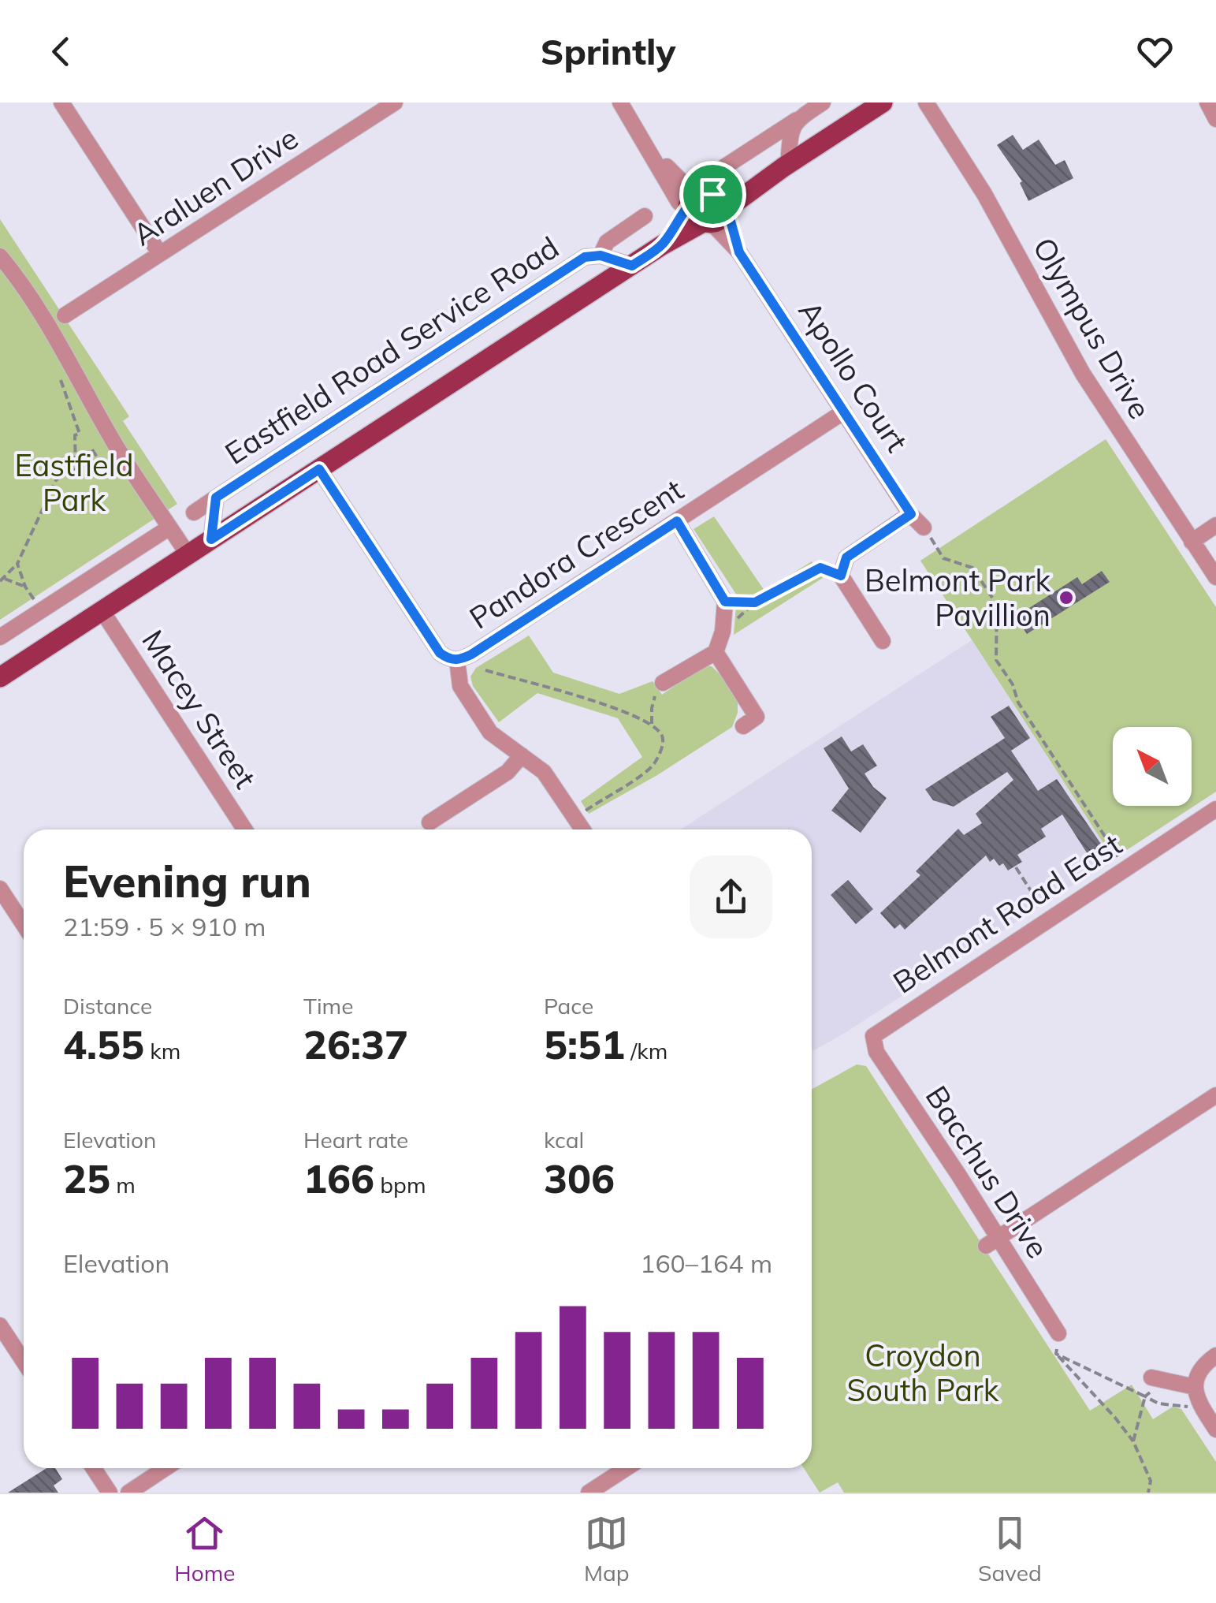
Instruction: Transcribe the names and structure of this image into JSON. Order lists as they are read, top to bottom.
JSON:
{
  "streets": {
    "street": [
      "Araluen Drive",
      "Olympus Drive",
      "Eastfield Road Service Road",
      "Apollo Court",
      "Pandora Crescent",
      "Macey Street",
      "Belmont Road East",
      "Bacchus Drive"
    ]
  },
  "crossings": [
    ["Apollo Court", "Pandora Crescent"],
    ["Belmont Road East", "Bacchus Drive"]
  ],
  "parks": ["Eastfield Park", "Croydon South Park"],
  "places": ["Belmont Park Pavillion"],
  "north": "top left",
  "page": {
    "header": "Sprintly",
    "heading": ["Evening run", "21:59 · 5 × 910 m"],
    "stats": [
      ["Distance", "4.55 km"],
      ["Time", "26:37"],
      ["Pace", "5:51 /km"],
      ["Elevation", "25 m"],
      ["Heart rate", "166 bpm"],
      ["kcal", "306"]
    ],
    "chart": ["Elevation", "160–164 m"],
    "tabs": ["Home", "Map", "Saved"]
  }
}
